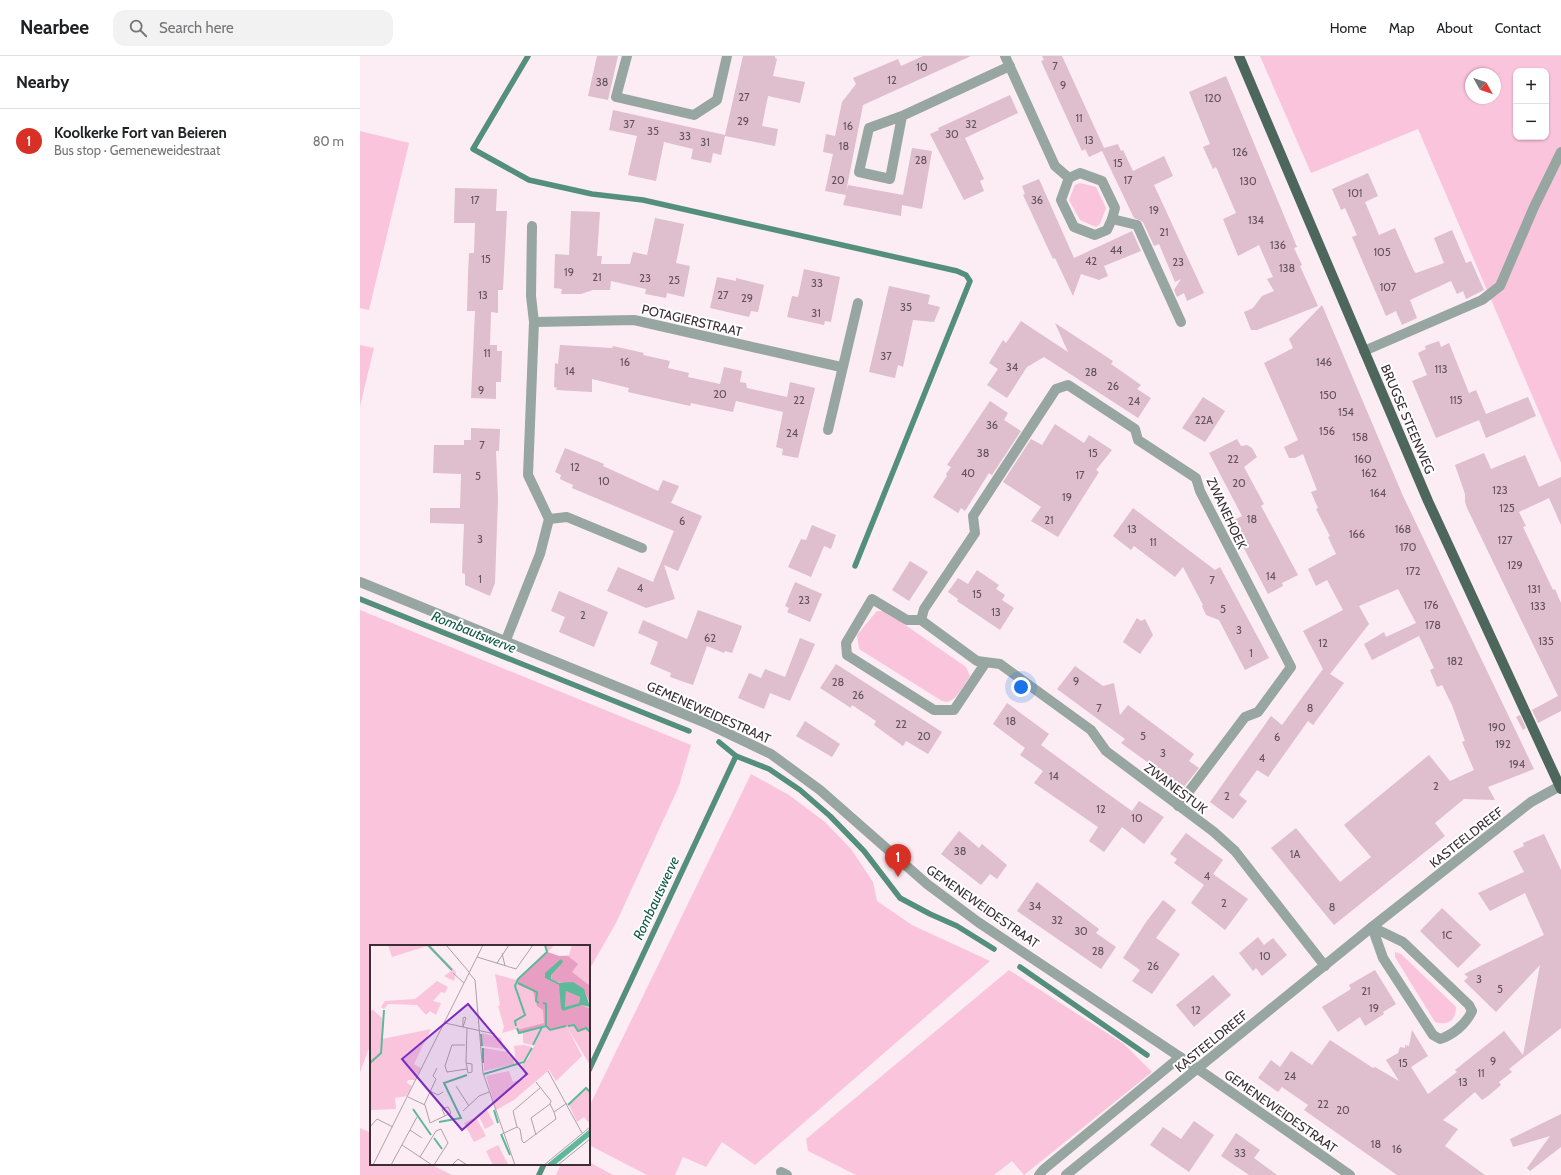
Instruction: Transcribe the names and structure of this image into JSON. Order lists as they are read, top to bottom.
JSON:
{
  "streets": {
    "main road": ["BRUGSE STEENWEG"],
    "street": [
      "POTAGIERSTRAAT",
      "ZWANEHOEK",
      "GEMENEWEIDESTRAAT",
      "ZWANESTUK",
      "KASTEELDREEF"
    ]
  },
  "crossings": [
    ["BRUGSE STEENWEG", "KASTEELDREEF"],
    ["ZWANEHOEK", "ZWANESTUK"],
    ["GEMENEWEIDESTRAAT", "KASTEELDREEF"],
    ["ZWANESTUK", "KASTEELDREEF"]
  ],
  "water": ["Rombautswerve"],
  "house_numbers": [
    "7",
    "10",
    "12",
    "38",
    "9",
    "27",
    "120",
    "11",
    "29",
    "37",
    "32",
    "16",
    "35",
    "30",
    "33",
    "13",
    "31",
    "18",
    "126",
    "28",
    "15",
    "20",
    "17",
    "130",
    "101",
    "17",
    "36",
    "19",
    "134",
    "21",
    "136",
    "44",
    "105",
    "15",
    "42",
    "23",
    "138",
    "19",
    "21",
    "23",
    "25",
    "33",
    "107",
    "13",
    "27",
    "29",
    "35",
    "31",
    "11",
    "37",
    "16",
    "146",
    "34",
    "113",
    "14",
    "28",
    "26",
    "9",
    "20",
    "150",
    "22",
    "115",
    "24",
    "154",
    "22A",
    "36",
    "156",
    "24",
    "158",
    "7",
    "38",
    "15",
    "22",
    "160",
    "12",
    "40",
    "162",
    "17",
    "5",
    "10",
    "20",
    "123",
    "164",
    "19",
    "125",
    "18",
    "21",
    "6",
    "13",
    "168",
    "166",
    "3",
    "127",
    "11",
    "170",
    "129",
    "172",
    "14",
    "1",
    "7",
    "4",
    "131",
    "15",
    "23",
    "176",
    "133",
    "5",
    "13",
    "2",
    "178",
    "3",
    "62",
    "135",
    "12",
    "1",
    "182",
    "9",
    "28",
    "26",
    "7",
    "8",
    "18",
    "22",
    "190",
    "20",
    "5",
    "6",
    "192",
    "3",
    "4",
    "194",
    "14",
    "2",
    "2",
    "12",
    "10",
    "38",
    "1A",
    "4",
    "2",
    "34",
    "8",
    "32",
    "30",
    "1C",
    "28",
    "10",
    "26",
    "3",
    "5",
    "21",
    "19",
    "12",
    "9",
    "15",
    "11",
    "24",
    "13",
    "22",
    "20",
    "18",
    "16",
    "33"
  ],
  "north": "bottom right",
  "page": {
    "header": "Nearbee",
    "search": "Search here",
    "nav": [
      "Home",
      "Map",
      "About",
      "Contact"
    ],
    "heading": "Nearby",
    "map_buttons": ["+", "−"],
    "list": [
      {
        "mark": "1",
        "name": "Koolkerke Fort van Beieren",
        "note": "Bus stop · Gemeneweidestraat",
        "value": "80 m"
      }
    ],
    "pins": "1"
  }
}
